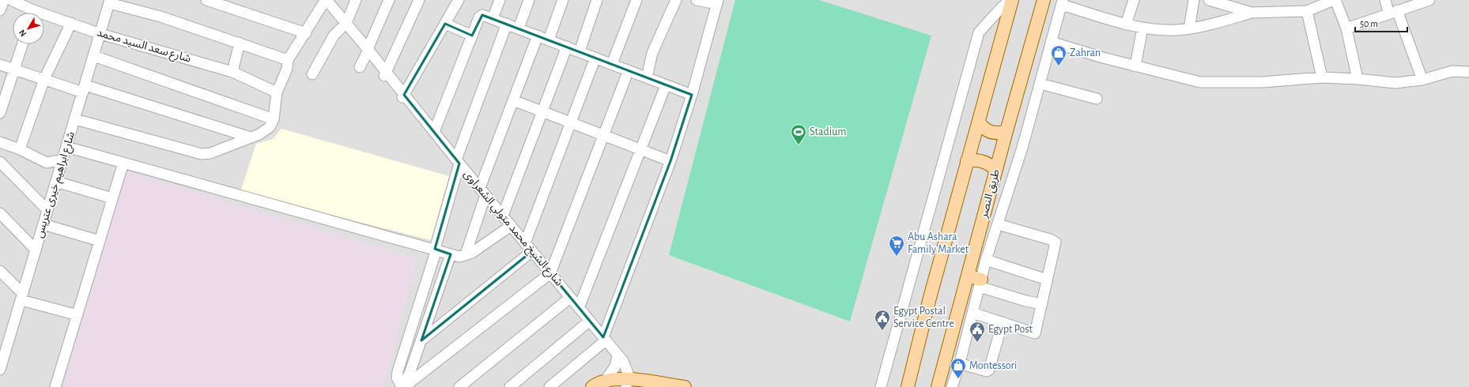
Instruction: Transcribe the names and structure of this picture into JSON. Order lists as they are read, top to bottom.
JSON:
{
  "streets": {
    "main road": ["طريق النصر"],
    "street": ["شارع سعد السيد محمد", "شارع ابراهيم خيرى عتريس", "شارع الشيخ محمد متولي الشعراوى"]
  },
  "crossings": [
    ["شارع سعد السيد محمد", "شارع ابراهيم خيرى عتريس"]
  ],
  "places": {
    "shop": ["Zahran", "Montessori"],
    "sports": ["Stadium"],
    "supermarket": ["Abu Ashara Family Market"],
    "public building": ["Egypt Postal Service Centre", "Egypt Post"]
  },
  "scale_bar": "50 m",
  "north": "bottom left"
}
